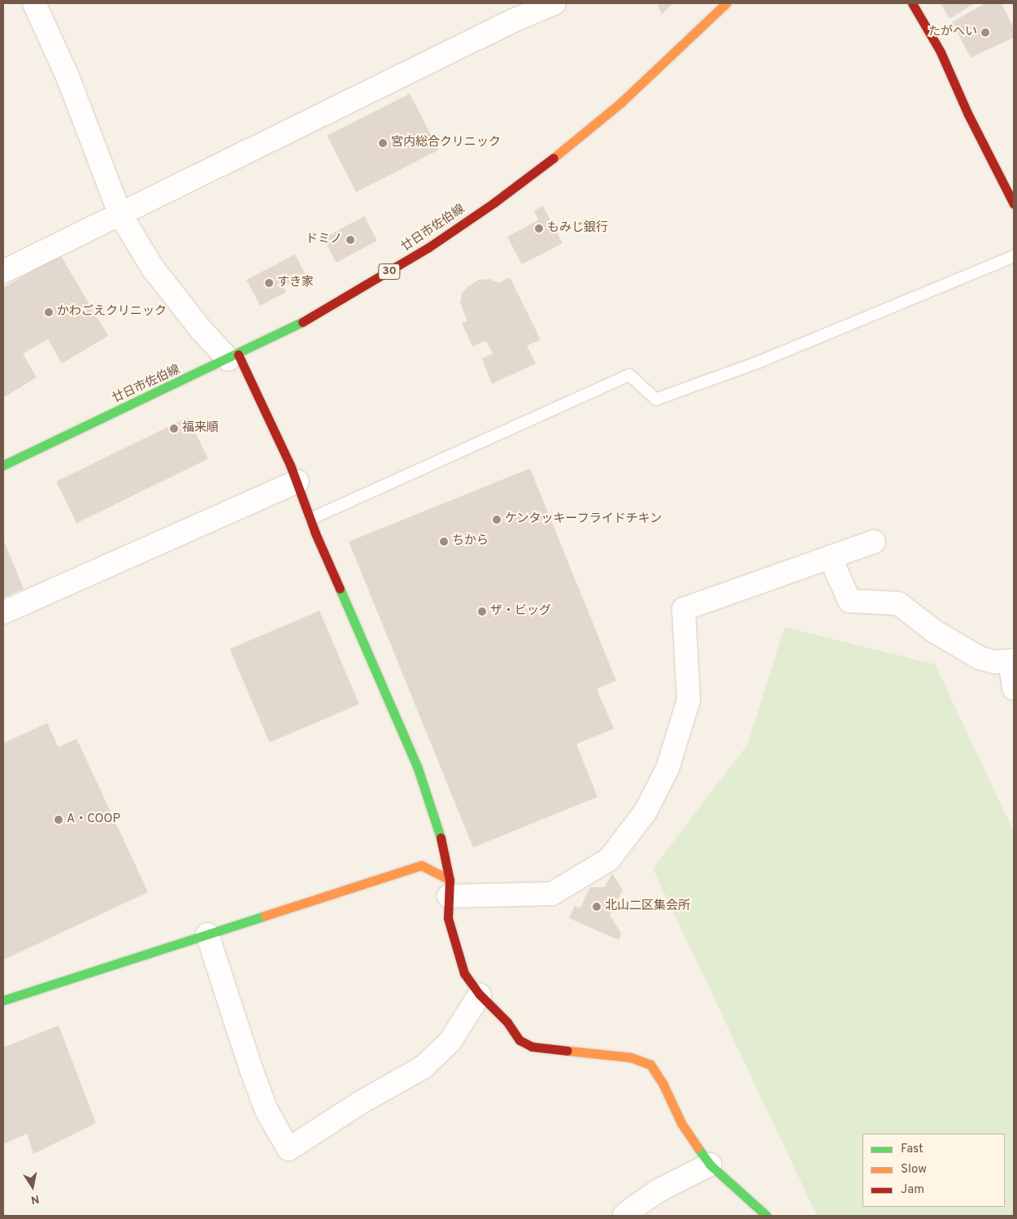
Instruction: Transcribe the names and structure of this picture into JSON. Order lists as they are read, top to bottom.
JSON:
{
  "streets": {
    "street": ["廿日市佐伯線", "30"]
  },
  "places": [
    "たがへい",
    "宮内総合クリニック",
    "もみじ銀行",
    "ドミノ",
    "すき家",
    "かわごえクリニック",
    "福来順",
    "ケンタッキーフライドチキン",
    "ちから",
    "ザ・ビッグ",
    "A・COOP",
    "北山二区集会所"
  ],
  "legend": ["Fast", "Slow", "Jam"],
  "north": "bottom"
}
